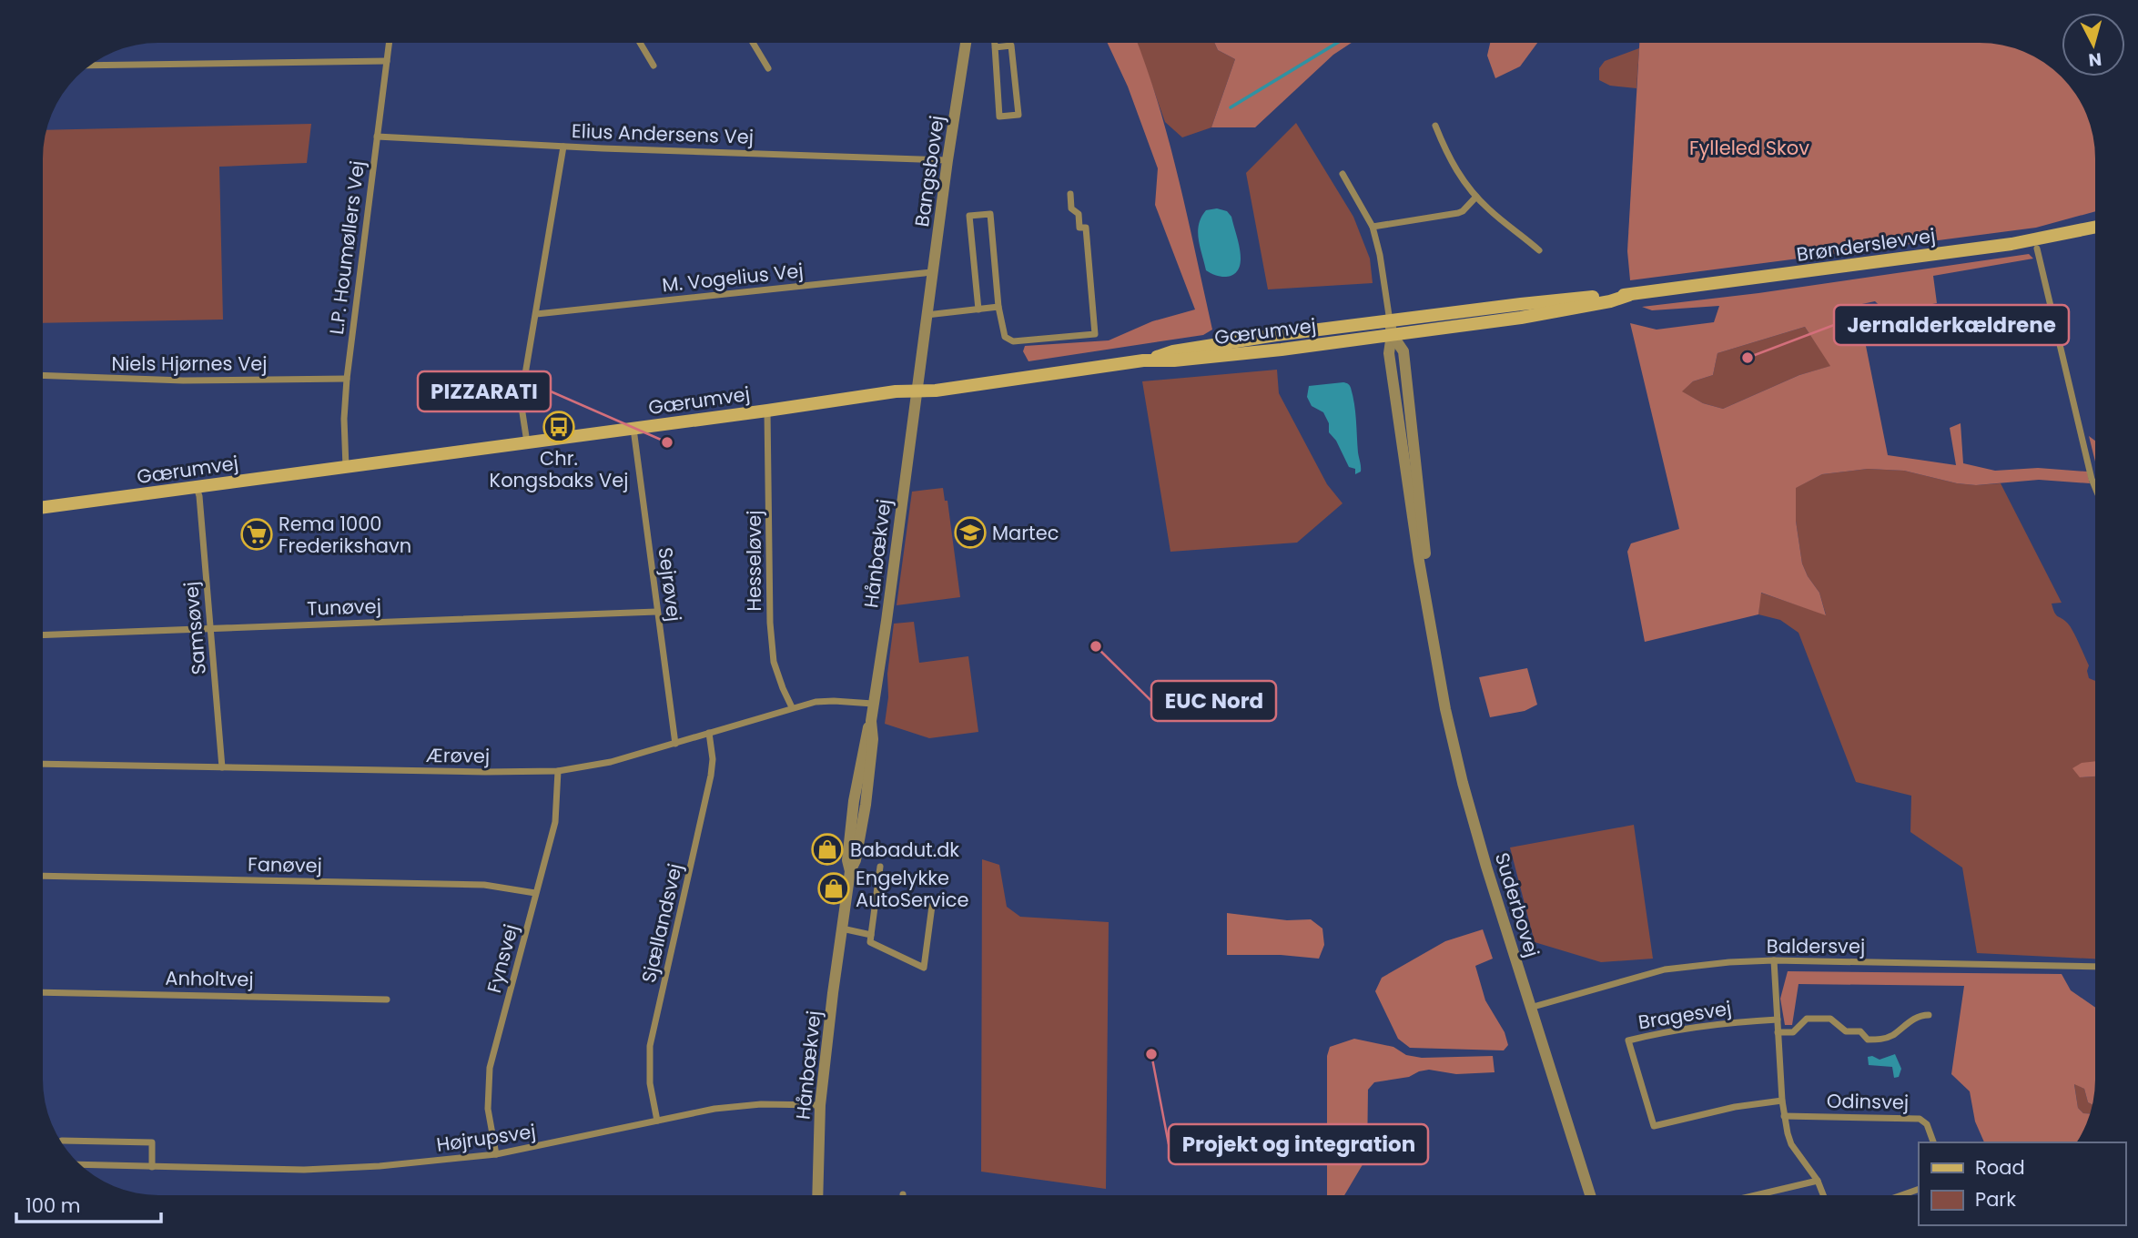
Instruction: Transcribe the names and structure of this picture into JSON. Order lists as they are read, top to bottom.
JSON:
{
  "streets": {
    "main road": ["Brønderslevvej", "Gærumvej"],
    "street": [
      "Elius Andersens Vej",
      "Bangsbovej",
      "L.P. Houmøllers Vej",
      "M. Vogelius Vej",
      "Niels Hjørnes Vej",
      "Hånbækvej",
      "Hesseløvej",
      "Sejrøvej",
      "Tunøvej",
      "Samsøvej",
      "Ærøvej",
      "Fanøvej",
      "Suderbovej",
      "Sjællandsvej",
      "Baldersvej",
      "Fynsvej",
      "Anholtvej",
      "Bragesvej",
      "Odinsvej",
      "Højrupsvej"
    ]
  },
  "crossings": [
    ["Elius Andersens Vej", "Bangsbovej"],
    ["Elius Andersens Vej", "L.P. Houmøllers Vej"],
    ["Bangsbovej", "M. Vogelius Vej"],
    ["Bangsbovej", "Gærumvej"],
    ["Bangsbovej", "Hånbækvej"],
    ["Brønderslevvej", "Gærumvej"],
    ["Brønderslevvej", "Suderbovej"],
    ["L.P. Houmøllers Vej", "Gærumvej"],
    ["L.P. Houmøllers Vej", "Niels Hjørnes Vej"],
    ["Gærumvej", "Hånbækvej"],
    ["Gærumvej", "Hesseløvej"],
    ["Gærumvej", "Sejrøvej"],
    ["Gærumvej", "Samsøvej"],
    ["Gærumvej", "Suderbovej"],
    ["Hånbækvej", "Ærøvej"],
    ["Hånbækvej", "Højrupsvej"],
    ["Hesseløvej", "Ærøvej"],
    ["Sejrøvej", "Tunøvej"],
    ["Sejrøvej", "Ærøvej"],
    ["Tunøvej", "Samsøvej"],
    ["Samsøvej", "Ærøvej"],
    ["Ærøvej", "Sjællandsvej"],
    ["Ærøvej", "Fynsvej"],
    ["Fanøvej", "Fynsvej"],
    ["Suderbovej", "Baldersvej"],
    ["Sjællandsvej", "Højrupsvej"],
    ["Fynsvej", "Højrupsvej"]
  ],
  "parks": ["Fylleled Skov"],
  "places": {
    "other": [
      "Jernalderkældrene",
      "PIZZARATI",
      "EUC Nord",
      "Projekt og integration"
    ],
    "bus stop": ["Chr. Kongsbaks Vej"],
    "school or university": ["Martec"],
    "supermarket": ["Rema 1000 Frederikshavn"],
    "shop": ["Babadut.dk", "Engelykke AutoService"]
  },
  "legend": ["Road", "Park"],
  "scale_bar": "100 m",
  "north": "bottom"
}
